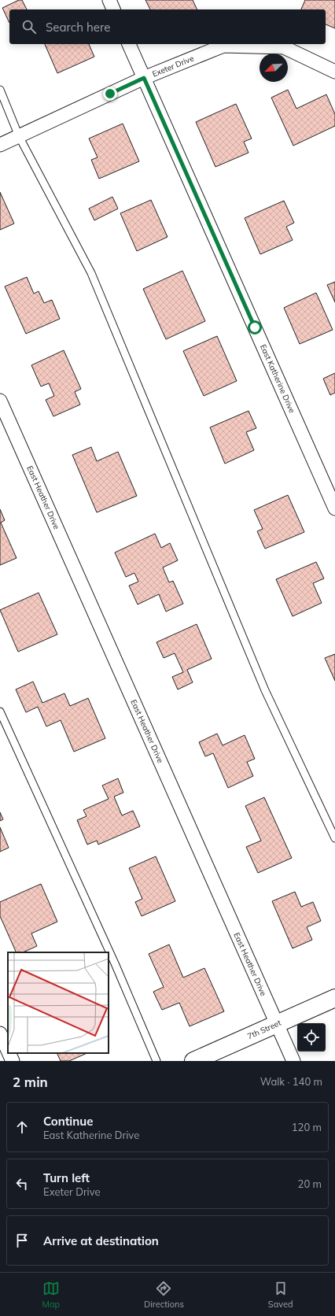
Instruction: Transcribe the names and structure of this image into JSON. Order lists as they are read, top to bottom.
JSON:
{
  "streets": {
    "main road": ["7th Street"],
    "street": ["Exeter Drive", "East Katherine Drive", "East Heather Drive"]
  },
  "crossings": [
    ["Exeter Drive", "East Katherine Drive"],
    ["East Heather Drive", "7th Street"]
  ],
  "north": "bottom left",
  "page": {
    "search": "Search here",
    "heading": ["2 min", "Walk · 140 m"],
    "list": [
      ["Continue", "East Katherine Drive", "120 m"],
      ["Turn left", "Exeter Drive", "20 m"],
      "Arrive at destination"
    ],
    "nav": ["Map", "Directions", "Saved"]
  }
}
